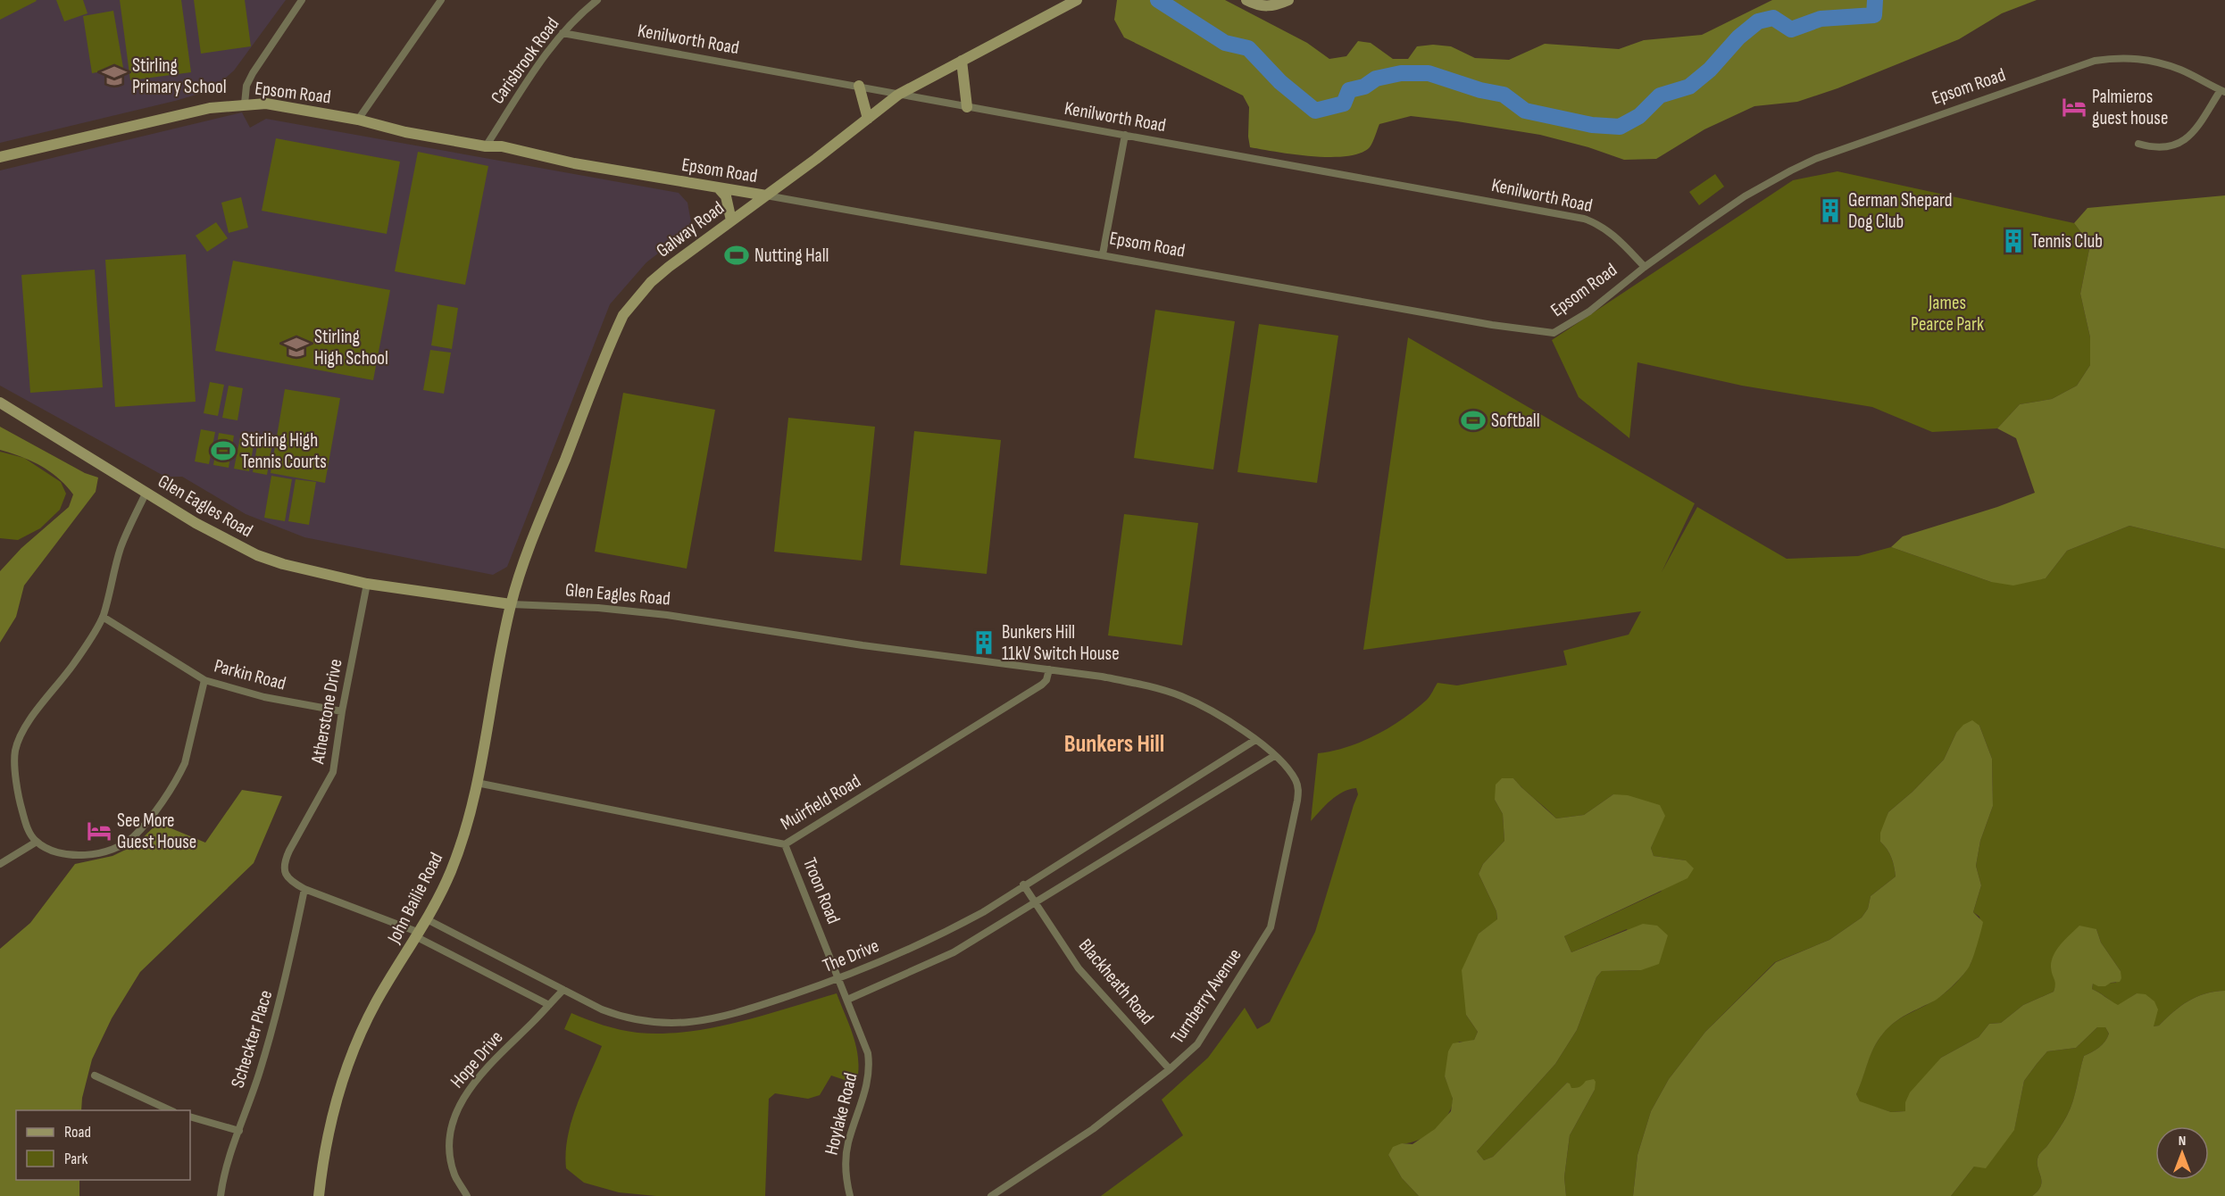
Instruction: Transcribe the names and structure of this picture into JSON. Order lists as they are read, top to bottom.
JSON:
{
  "streets": {
    "street": [
      "Kenilworth Road",
      "Carisbrook Road",
      "Epsom Road",
      "Galway Road",
      "Glen Eagles Road",
      "Parkin Road",
      "Atherstone Drive",
      "Muirfield Road",
      "Troon Road",
      "John Bailie Road",
      "The Drive",
      "Blackheath Road",
      "Turnberry Avenue",
      "Scheckter Place",
      "Hope Drive",
      "Hoylake Road"
    ]
  },
  "crossings": [
    ["Kenilworth Road", "Carisbrook Road"],
    ["Kenilworth Road", "Epsom Road"],
    ["Kenilworth Road", "Galway Road"],
    ["Carisbrook Road", "Epsom Road"],
    ["Epsom Road", "Galway Road"],
    ["Galway Road", "Glen Eagles Road"],
    ["Galway Road", "John Bailie Road"],
    ["Glen Eagles Road", "Atherstone Drive"],
    ["Glen Eagles Road", "Muirfield Road"],
    ["Glen Eagles Road", "John Bailie Road"],
    ["Glen Eagles Road", "The Drive"],
    ["Glen Eagles Road", "Turnberry Avenue"],
    ["Parkin Road", "Atherstone Drive"],
    ["Atherstone Drive", "Scheckter Place"],
    ["Muirfield Road", "Troon Road"],
    ["Muirfield Road", "John Bailie Road"],
    ["Troon Road", "The Drive"],
    ["Troon Road", "Hoylake Road"],
    ["John Bailie Road", "The Drive"],
    ["The Drive", "Blackheath Road"],
    ["The Drive", "Turnberry Avenue"],
    ["The Drive", "Hope Drive"],
    ["The Drive", "Hoylake Road"],
    ["Blackheath Road", "Turnberry Avenue"]
  ],
  "districts": ["Bunkers Hill"],
  "parks": ["James Pearce Park"],
  "places": {
    "school or university": ["Stirling Primary School", "Stirling High School"],
    "hotel": ["Palmieros guest house", "See More Guest House"],
    "building": ["German Shepard Dog Club", "Tennis Club", "Bunkers Hill 11kV Switch House"],
    "sports": ["Nutting Hall", "Softball", "Stirling High Tennis Courts"]
  },
  "legend": ["Road", "Park"],
  "north": "top"
}
